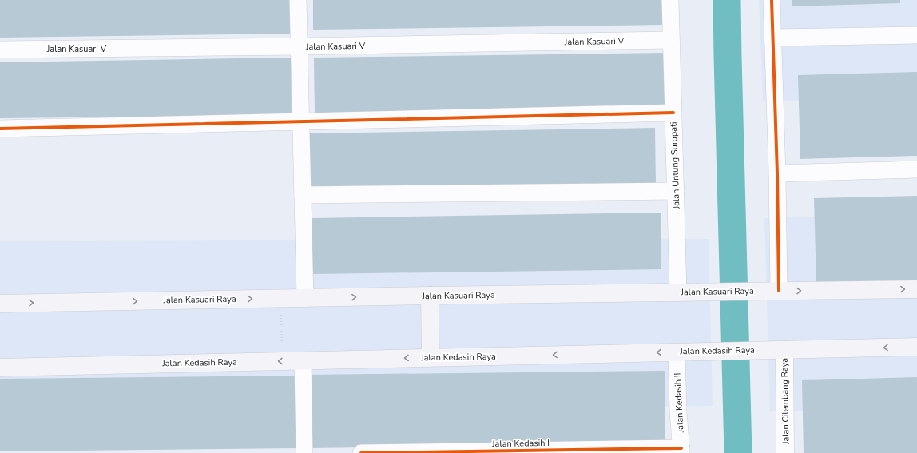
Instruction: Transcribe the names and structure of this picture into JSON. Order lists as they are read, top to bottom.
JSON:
{
  "streets": {
    "main road": ["Jalan Kasuari Raya", "Jalan Kedasih Raya"],
    "street": [
      "Jalan Kasuari V",
      "Jalan Untung Suropati",
      "Jalan Cilembang Raya",
      "Jalan Kedasih II",
      "Jalan Kedasih I"
    ]
  },
  "crossings": [
    ["Jalan Kasuari V", "Jalan Untung Suropati"],
    ["Jalan Untung Suropati", "Jalan Kasuari Raya"],
    ["Jalan Kedasih Raya", "Jalan Cilembang Raya"],
    ["Jalan Kedasih Raya", "Jalan Kedasih II"],
    ["Jalan Kedasih II", "Jalan Kedasih I"]
  ],
  "one_way": ["Jalan Kasuari Raya", "Jalan Kedasih Raya"]
}
